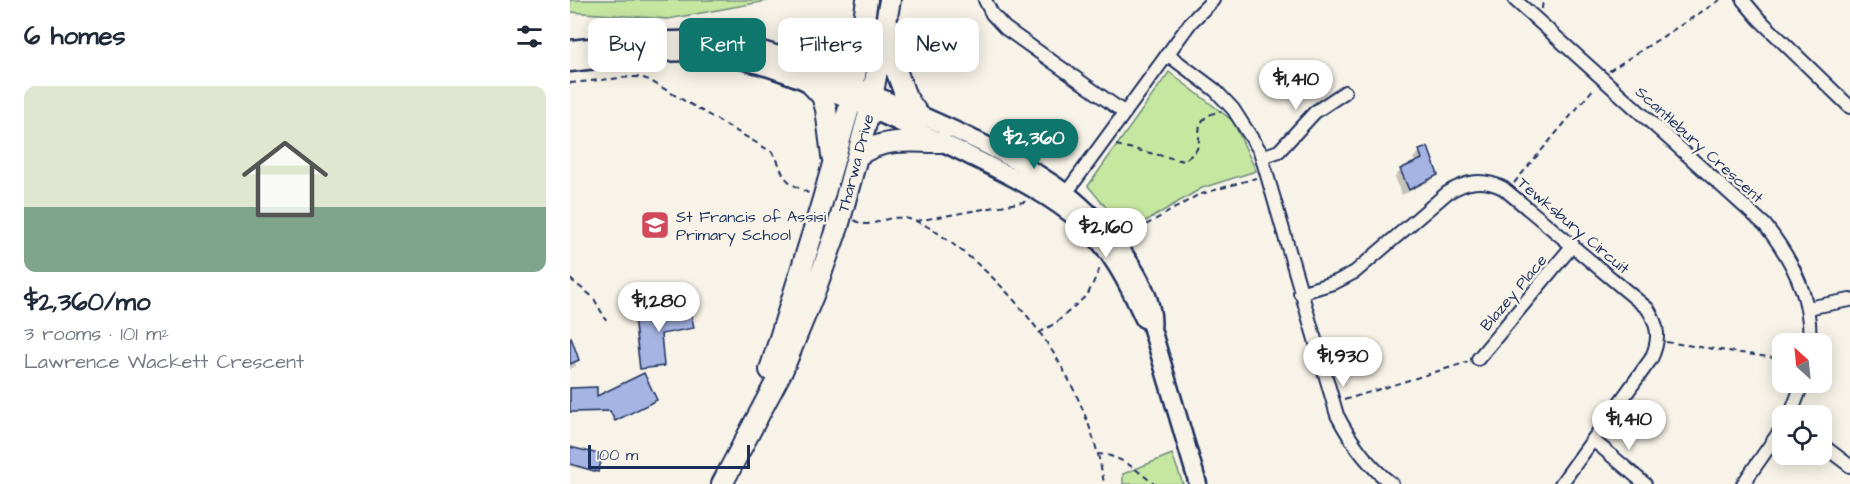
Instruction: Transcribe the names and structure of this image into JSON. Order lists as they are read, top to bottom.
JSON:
{
  "streets": {
    "main road": ["Tharwa Drive"],
    "street": ["Scantlebury Crescent", "Tewksbury Circuit", "Blazey Place"]
  },
  "crossings": [
    ["Tewksbury Circuit", "Blazey Place"]
  ],
  "places": {
    "school or university": ["St Francis of Assisi Primary School"]
  },
  "scale_bar": "100 m",
  "north": "top left",
  "page": {
    "heading": "6 homes",
    "chip": [
      "Buy",
      "Rent",
      "Filters",
      "New"
    ],
    "price": [
      "$1,410",
      "$2,360",
      "$2,160",
      "$1,280",
      "$1,930",
      "$1,410"
    ],
    "list": [
      {
        "name": "$2,360/mo",
        "note": "3 rooms · 101 m² · Lawrence Wackett Crescent"
      }
    ],
    "scale": "100 m"
  }
}
